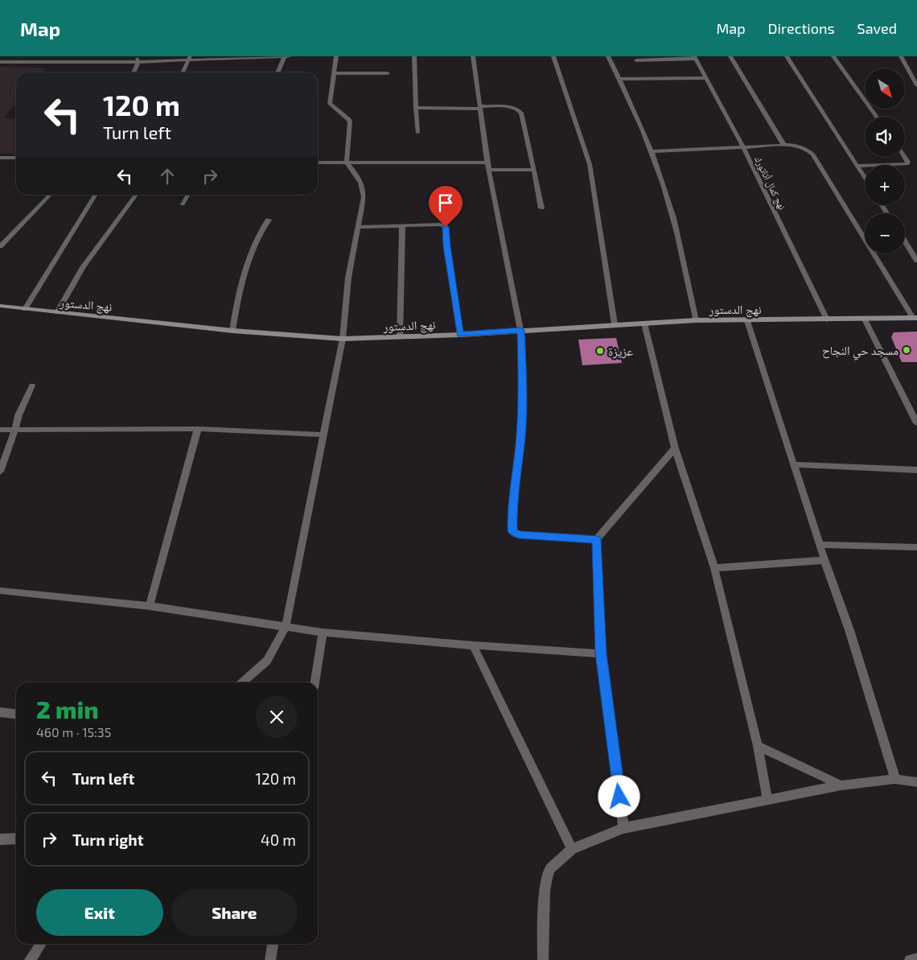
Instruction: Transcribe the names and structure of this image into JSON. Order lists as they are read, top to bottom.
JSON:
{
  "streets": {
    "street": ["نهج كمال أتاتورك", "نهج الدستور"]
  },
  "crossings": [
    ["نهج كمال أتاتورك", "نهج الدستور"]
  ],
  "places": ["مسجد حي النجاح", "عزيزة"],
  "north": "bottom right",
  "page": {
    "header": "Map",
    "nav": ["Map", "Directions", "Saved"],
    "map_buttons": ["+", "−"],
    "turn": ["120 m", "Turn left"],
    "heading": ["2 min", "460 m · 15:35"],
    "list": [
      {
        "name": "Turn left",
        "value": "120 m"
      },
      {
        "name": "Turn right",
        "value": "40 m"
      }
    ],
    "buttons": ["Exit", "Share"]
  }
}
